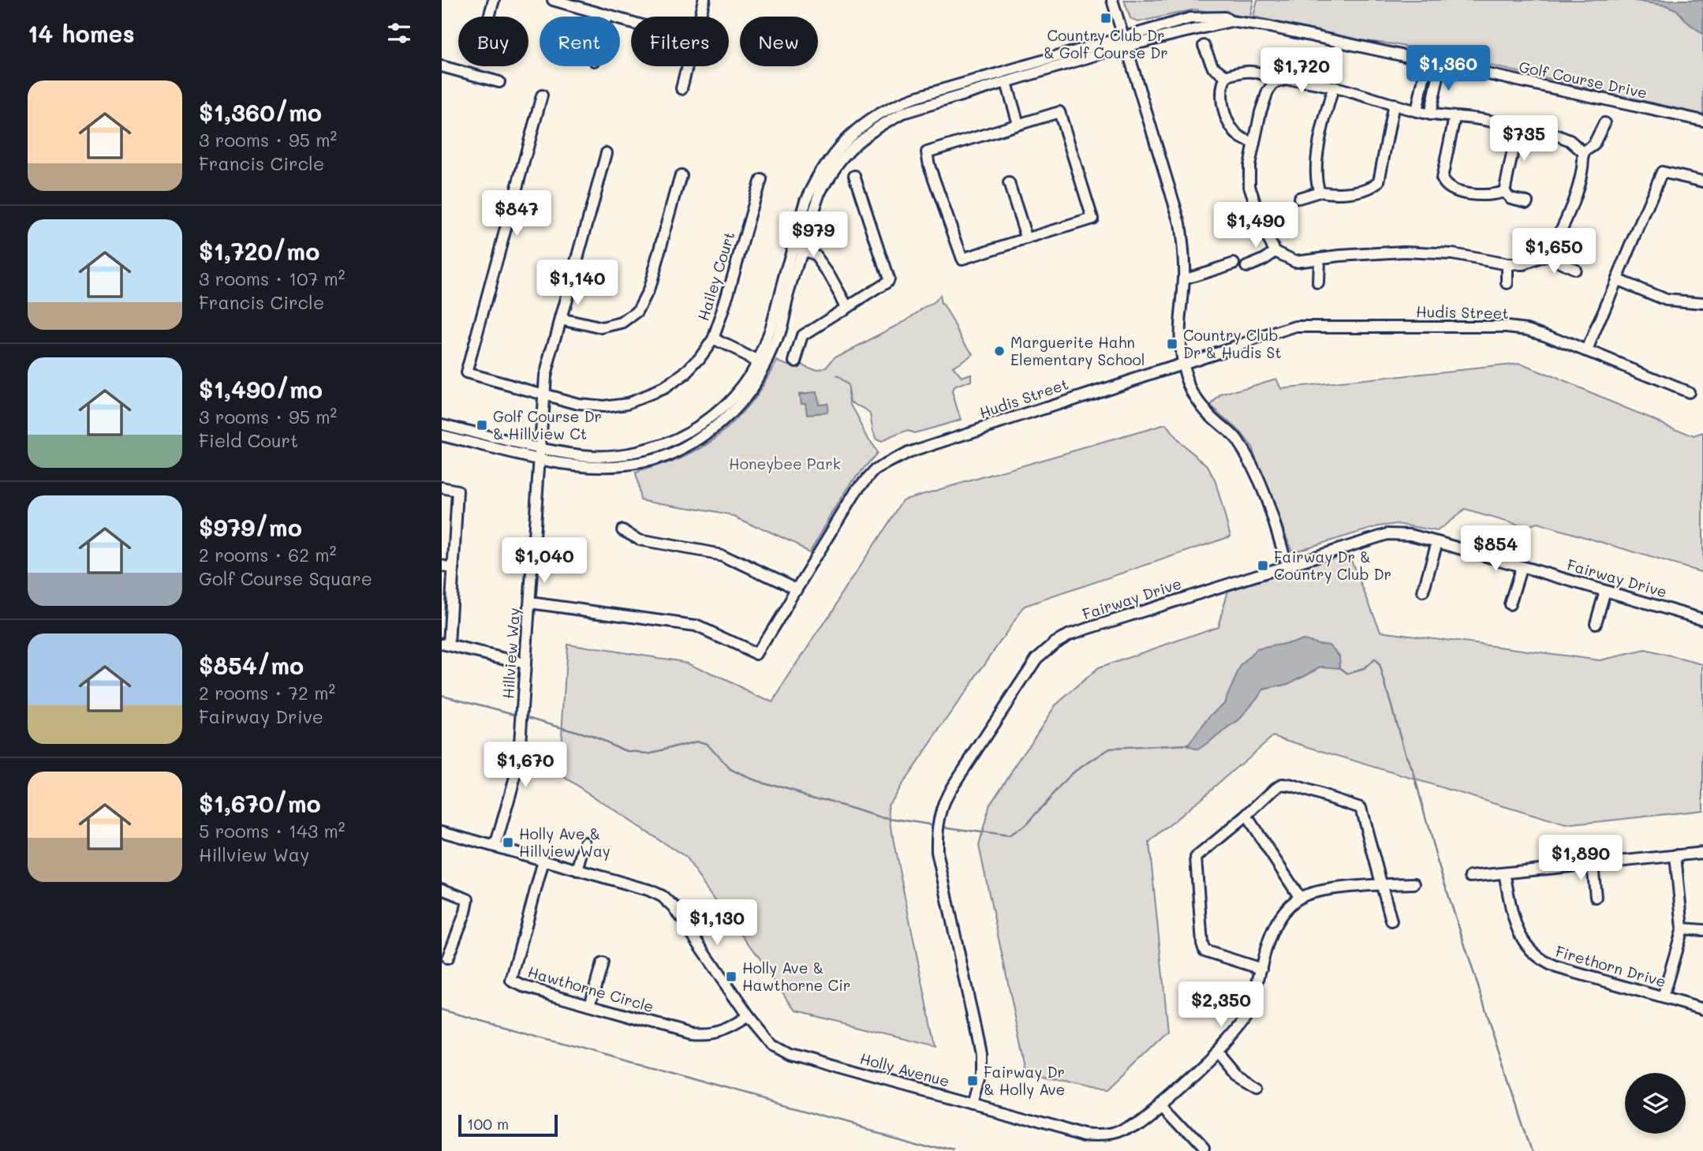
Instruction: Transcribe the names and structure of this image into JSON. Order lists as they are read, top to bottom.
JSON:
{
  "streets": {
    "street": [
      "Golf Course Drive",
      "Hailey Court",
      "Hudis Street",
      "Fairway Drive",
      "Hillview Way",
      "Firethorn Drive",
      "Hawthorne Circle",
      "Holly Avenue"
    ]
  },
  "crossings": [
    ["Golf Course Drive", "Hillview Way"],
    ["Hailey Court", "Hillview Way"],
    ["Hudis Street", "Hillview Way"],
    ["Fairway Drive", "Holly Avenue"],
    ["Hillview Way", "Holly Avenue"],
    ["Hawthorne Circle", "Holly Avenue"]
  ],
  "parks": ["Honeybee Park"],
  "places": {
    "transit": [
      "Country Club Dr & Golf Course Dr",
      "Country Club Dr & Hudis St",
      "Golf Course Dr & Hillview Ct",
      "Fairway Dr & Country Club Dr",
      "Holly Ave & Hillview Way",
      "Holly Ave & Hawthorne Cir",
      "Fairway Dr & Holly Ave"
    ],
    "other": ["Marguerite Hahn Elementary School"]
  },
  "scale_bar": "100 m",
  "page": {
    "heading": "14 homes",
    "chip": [
      "Buy",
      "Rent",
      "Filters",
      "New"
    ],
    "price": [
      "$1,360",
      "$1,720",
      "$735",
      "$847",
      "$1,490",
      "$979",
      "$1,650",
      "$1,140",
      "$854",
      "$1,040",
      "$1,670",
      "$1,890",
      "$1,130",
      "$2,350"
    ],
    "list": [
      {
        "name": "$1,360/mo",
        "note": "3 rooms · 95 m² · Francis Circle"
      },
      {
        "name": "$1,720/mo",
        "note": "3 rooms · 107 m² · Francis Circle"
      },
      {
        "name": "$1,490/mo",
        "note": "3 rooms · 95 m² · Field Court"
      },
      {
        "name": "$979/mo",
        "note": "2 rooms · 62 m² · Golf Course Square"
      },
      {
        "name": "$854/mo",
        "note": "2 rooms · 72 m² · Fairway Drive"
      },
      {
        "name": "$1,670/mo",
        "note": "5 rooms · 143 m² · Hillview Way"
      }
    ],
    "scale": "100 m"
  }
}
